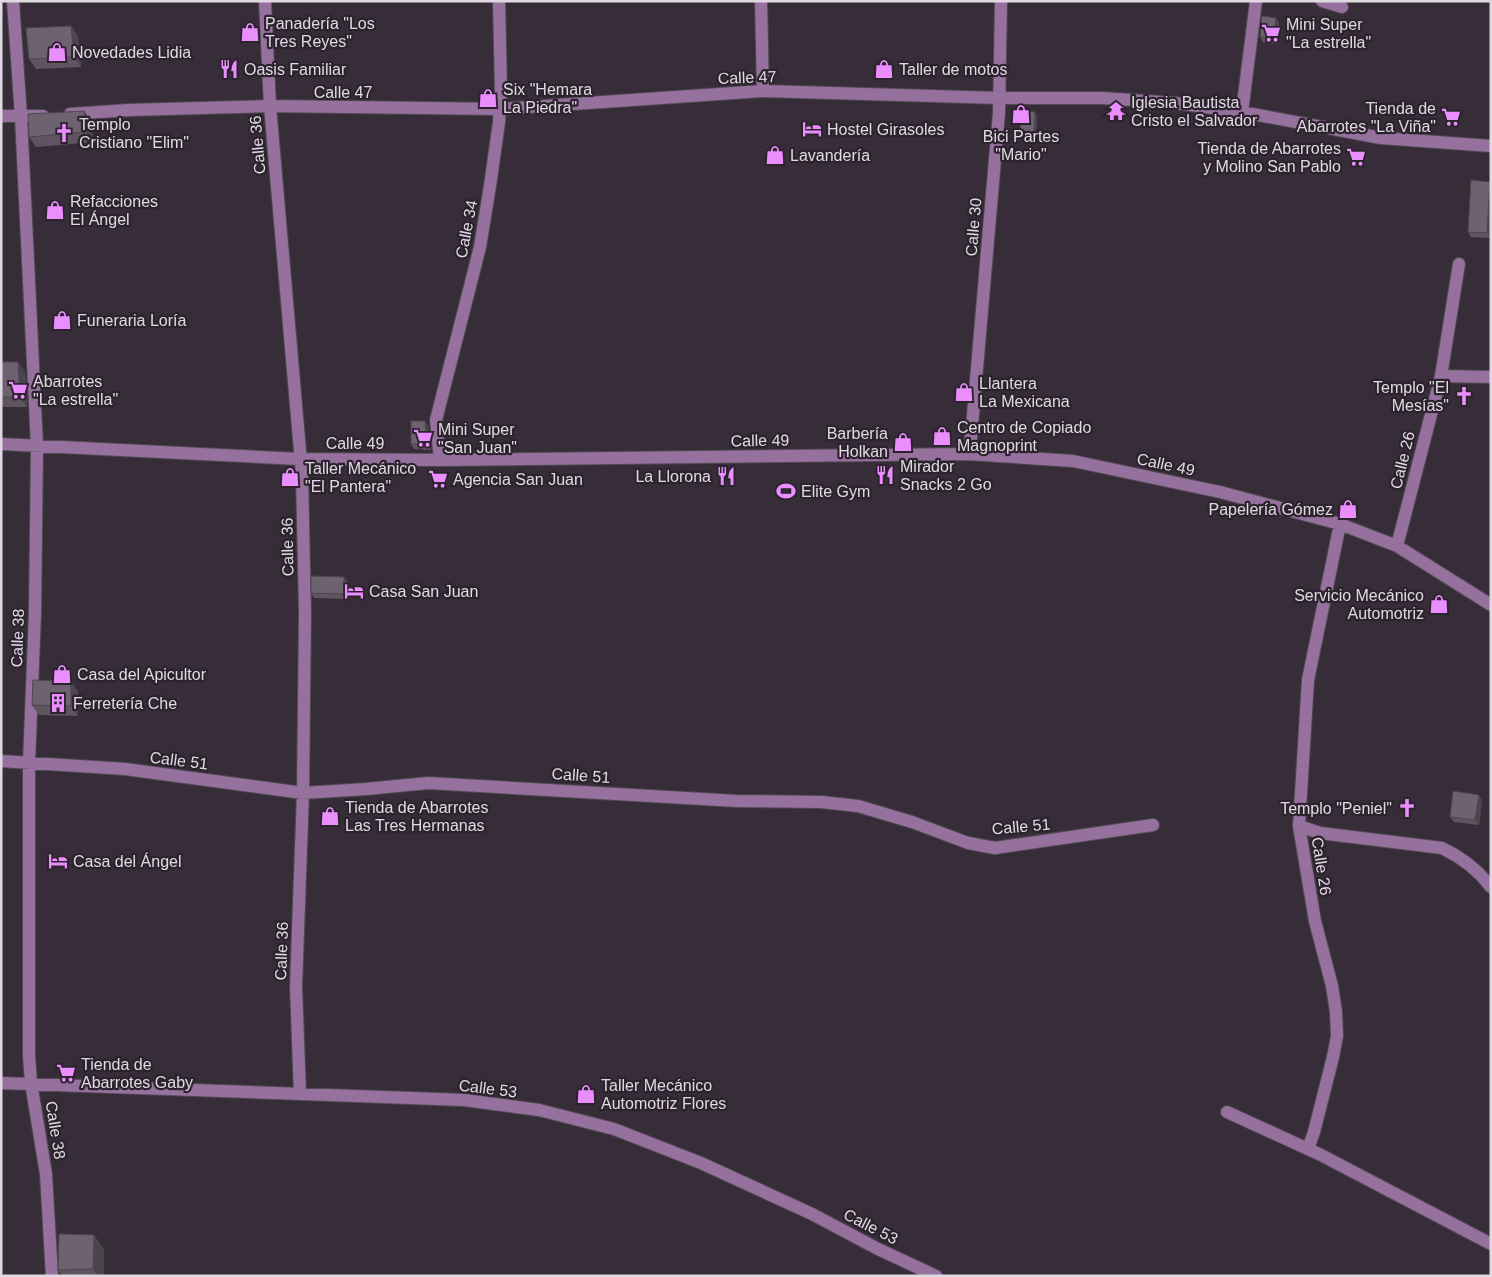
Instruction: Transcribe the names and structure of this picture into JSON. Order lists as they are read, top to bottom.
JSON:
{
  "streets": {
    "street": [
      "Calle 47",
      "Calle 36",
      "Calle 30",
      "Calle 34",
      "Calle 49",
      "Calle 26",
      "Calle 38",
      "Calle 51",
      "Calle 53"
    ]
  },
  "crossings": [
    ["Calle 47", "Calle 36"],
    ["Calle 47", "Calle 30"],
    ["Calle 47", "Calle 34"],
    ["Calle 47", "Calle 38"],
    ["Calle 36", "Calle 49"],
    ["Calle 36", "Calle 51"],
    ["Calle 36", "Calle 53"],
    ["Calle 30", "Calle 49"],
    ["Calle 34", "Calle 49"],
    ["Calle 49", "Calle 26"],
    ["Calle 49", "Calle 38"],
    ["Calle 38", "Calle 51"],
    ["Calle 38", "Calle 53"]
  ],
  "places": {
    "shop": [
      "Panadería \"Los Tres Reyes\"",
      "Novedades Lidia",
      "Taller de motos",
      "Six \"Hemara La Piedra\"",
      "Bici Partes \"Mario\"",
      "Lavandería",
      "Refacciones El Ángel",
      "Funeraria Loría",
      "Llantera La Mexicana",
      "Centro de Copiado Magnoprint",
      "Barbería Holkan",
      "Taller Mecánico \"El Pantera\"",
      "Papelería Gómez",
      "Servicio Mecánico Automotriz",
      "Casa del Apicultor",
      "Tienda de Abarrotes Las Tres Hermanas",
      "Taller Mecánico Automotriz Flores"
    ],
    "supermarket": [
      "Mini Super \"La estrella\"",
      "Tienda de Abarrotes \"La Viña\"",
      "Tienda de Abarrotes y Molino San Pablo",
      "Abarrotes \"La estrella\"",
      "Mini Super \"San Juan\"",
      "Agencia San Juan",
      "Tienda de Abarrotes Gaby"
    ],
    "restaurant": ["Oasis Familiar", "Mirador Snacks 2 Go", "La Llorona"],
    "temple": ["Iglesia Bautista Cristo el Salvador"],
    "hotel": ["Hostel Girasoles", "Casa San Juan", "Casa del Ángel"],
    "church": ["Templo Cristiano \"Elim\"", "Templo \"El Mesías\"", "Templo \"Peniel\""],
    "sports": ["Elite Gym"],
    "building": ["Ferretería Che"]
  }
}
